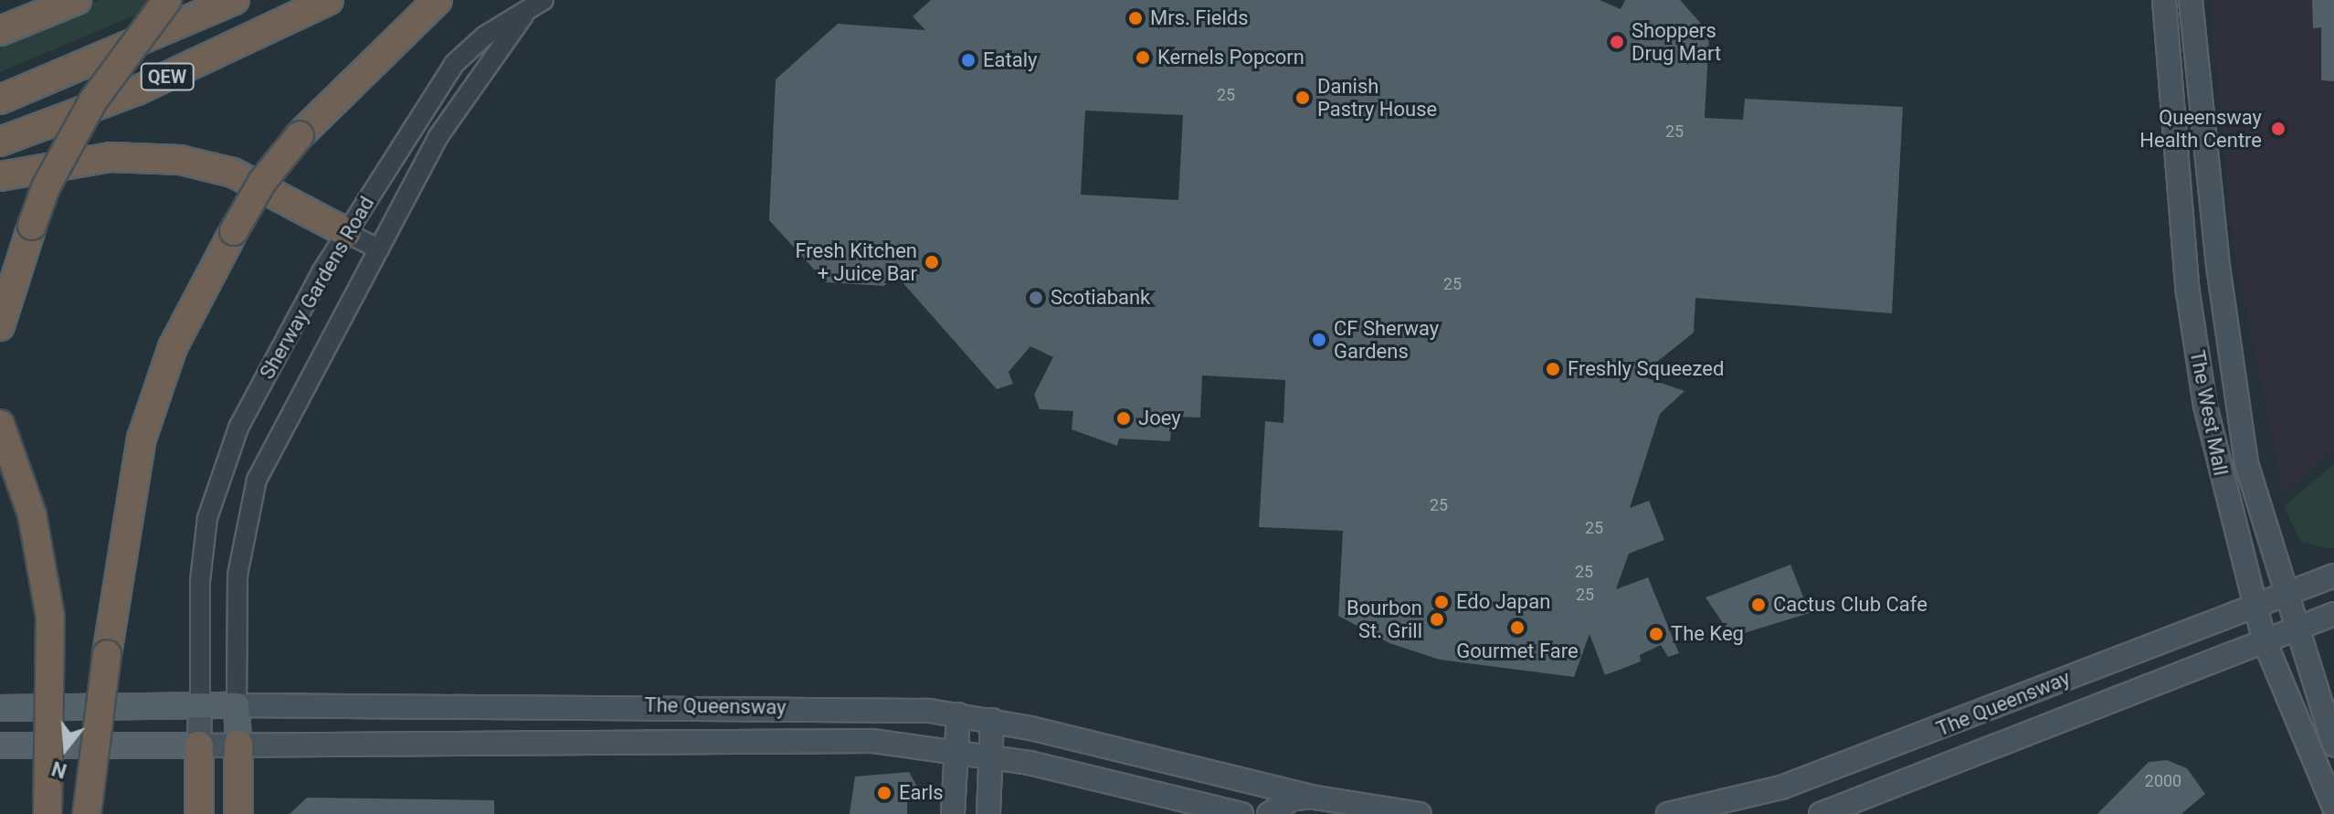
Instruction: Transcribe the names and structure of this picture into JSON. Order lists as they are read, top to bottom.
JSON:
{
  "streets": {
    "highway": ["QEW"],
    "main road": ["Sherway Gardens Road", "The West Mall", "The Queensway"]
  },
  "crossings": [
    ["Sherway Gardens Road", "The Queensway"],
    ["The West Mall", "The Queensway"]
  ],
  "places": [
    "Mrs. Fields",
    "Shoppers Drug Mart",
    "Kernels Popcorn",
    "Eataly",
    "Danish Pastry House",
    "Queensway Health Centre",
    "Fresh Kitchen + Juice Bar",
    "Scotiabank",
    "CF Sherway Gardens",
    "Freshly Squeezed",
    "Joey",
    "Edo Japan",
    "Cactus Club Cafe",
    "Bourbon St. Grill",
    "Gourmet Fare",
    "The Keg",
    "Earls"
  ],
  "house_numbers": [
    "25",
    "25",
    "25",
    "25",
    "25",
    "25",
    "25",
    "2000"
  ],
  "north": "bottom"
}
